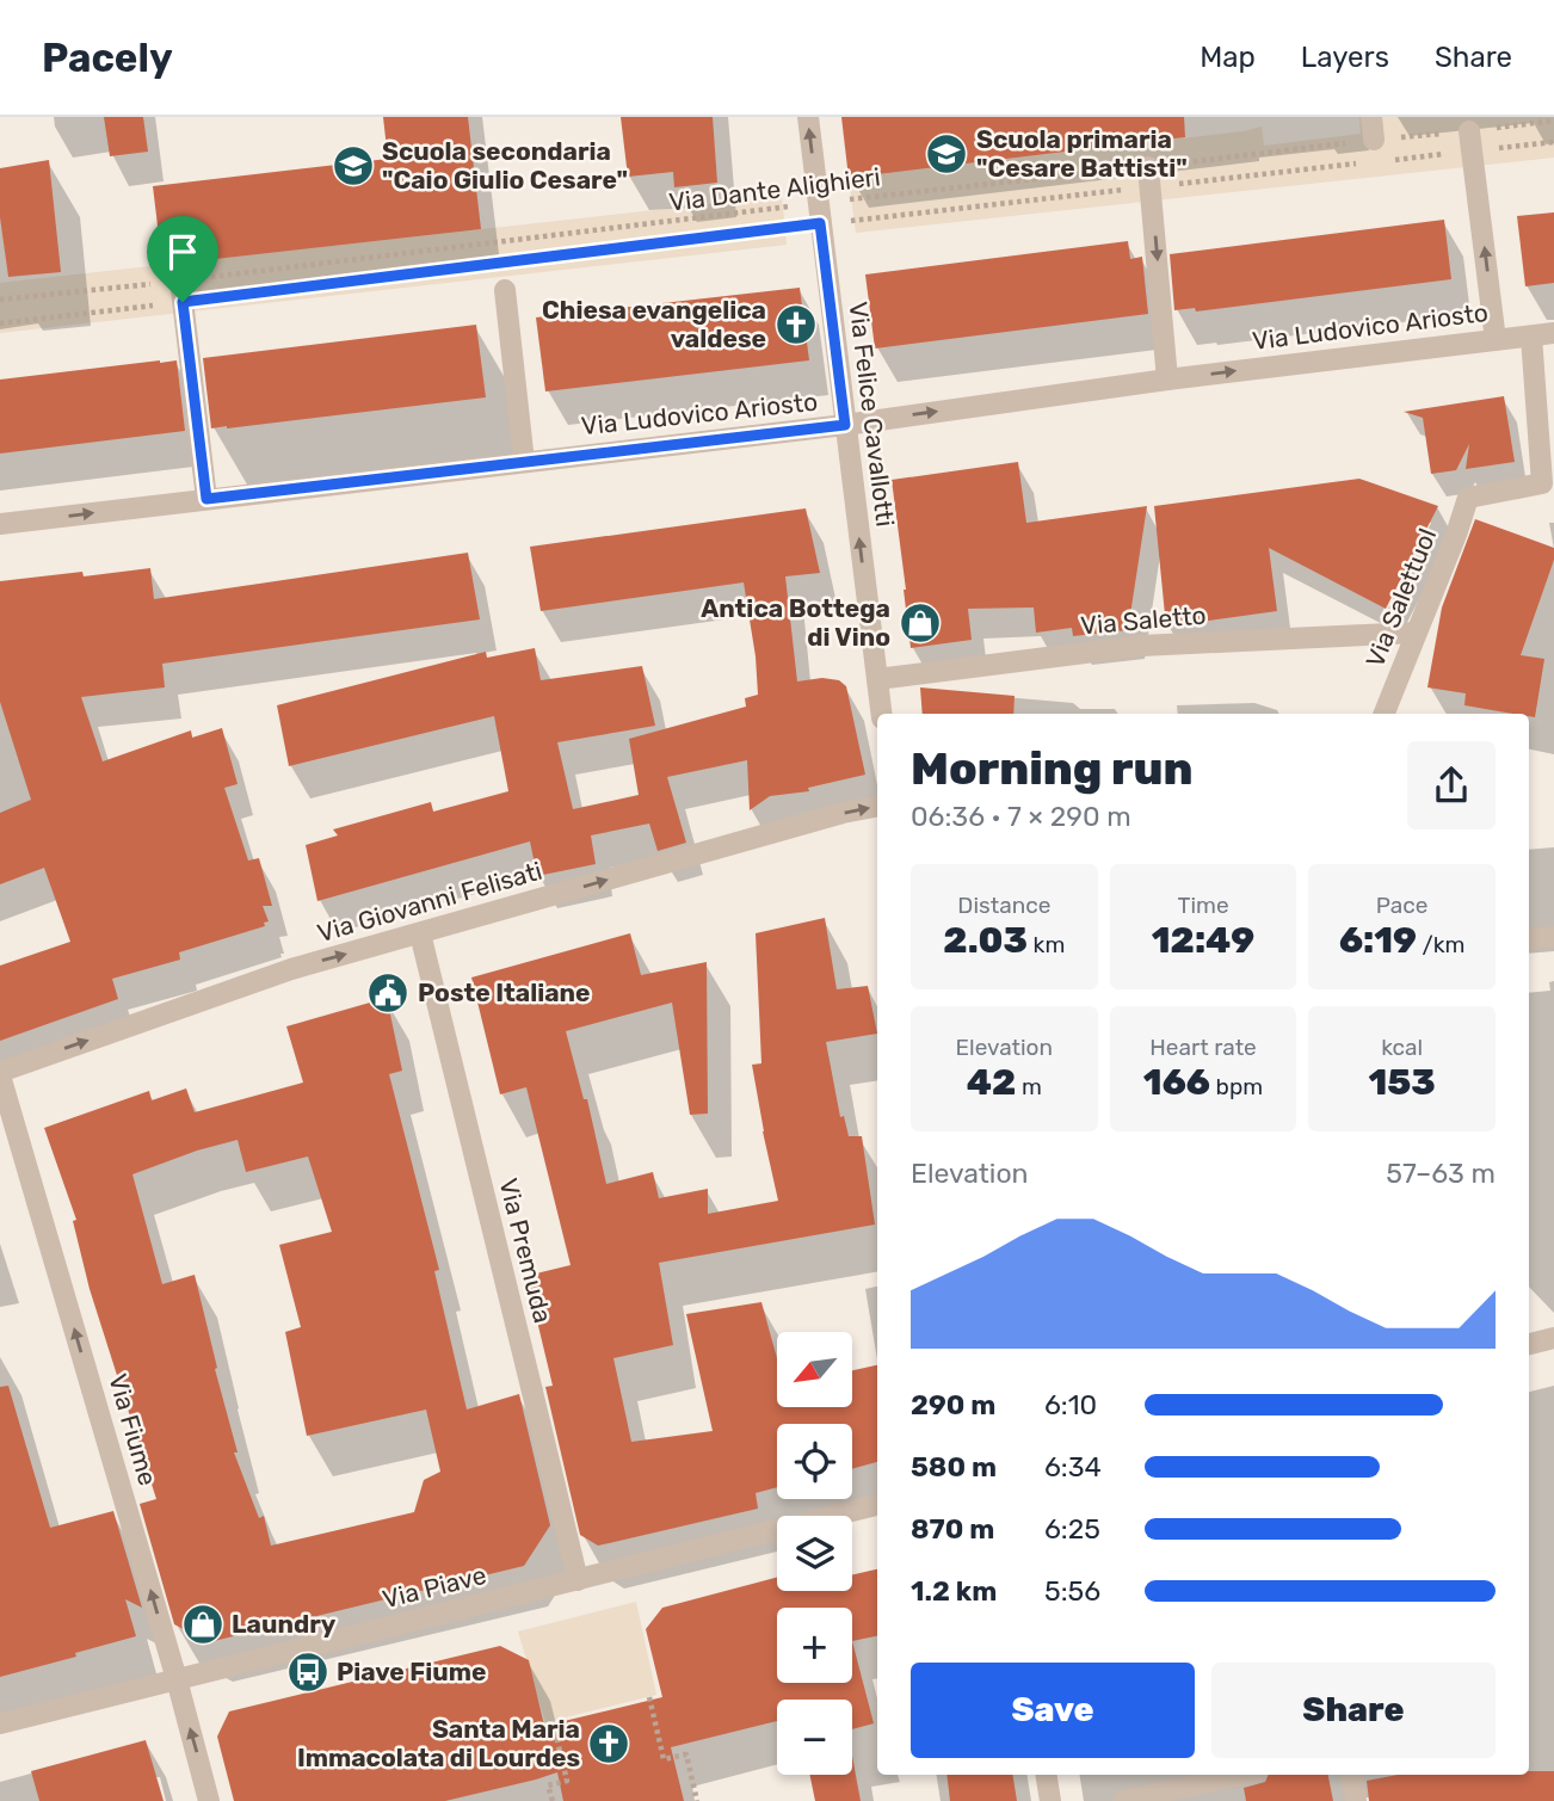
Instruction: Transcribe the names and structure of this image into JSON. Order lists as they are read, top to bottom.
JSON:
{
  "streets": {
    "street": [
      "Via Ludovico Ariosto",
      "Via Felice Cavallotti",
      "Via Salettuol",
      "Via Saletto",
      "Via Giovanni Felisati",
      "Via Premuda",
      "Via Fiume",
      "Via Piave"
    ],
    "path": ["Via Dante Alighieri"]
  },
  "crossings": [
    ["Via Dante Alighieri", "Via Felice Cavallotti"],
    ["Via Ludovico Ariosto", "Via Felice Cavallotti"],
    ["Via Ludovico Ariosto", "Via Salettuol"],
    ["Via Felice Cavallotti", "Via Saletto"],
    ["Via Salettuol", "Via Saletto"],
    ["Via Giovanni Felisati", "Via Premuda"],
    ["Via Giovanni Felisati", "Via Fiume"],
    ["Via Premuda", "Via Piave"],
    ["Via Fiume", "Via Piave"]
  ],
  "one_way": [
    "Via Ludovico Ariosto",
    "Via Felice Cavallotti",
    "Via Giovanni Felisati",
    "Via Fiume"
  ],
  "places": {
    "school or university": ["Scuola primaria \"Cesare Battisti\"", "Scuola secondaria \"Caio Giulio Cesare\""],
    "church": ["Chiesa evangelica valdese", "Santa Maria Immacolata di Lourdes"],
    "shop": ["Antica Bottega di Vino", "Laundry"],
    "public building": ["Poste Italiane"],
    "bus stop": ["Piave Fiume"]
  },
  "north": "bottom left",
  "page": {
    "header": "Pacely",
    "nav": ["Map", "Layers", "Share"],
    "heading": ["Morning run", "06:36 · 7 × 290 m"],
    "stats": [
      ["Distance", "2.03 km"],
      ["Time", "12:49"],
      ["Pace", "6:19 /km"],
      ["Elevation", "42 m"],
      ["Heart rate", "166 bpm"],
      ["kcal", "153"]
    ],
    "chart": ["Elevation", "57–63 m"],
    "map_buttons": ["+", "−"],
    "list": [
      {
        "name": "290 m",
        "note": "6:10"
      },
      {
        "name": "580 m",
        "note": "6:34"
      },
      {
        "name": "870 m",
        "note": "6:25"
      },
      {
        "name": "1.2 km",
        "note": "5:56"
      }
    ],
    "buttons": ["Save", "Share"]
  }
}
